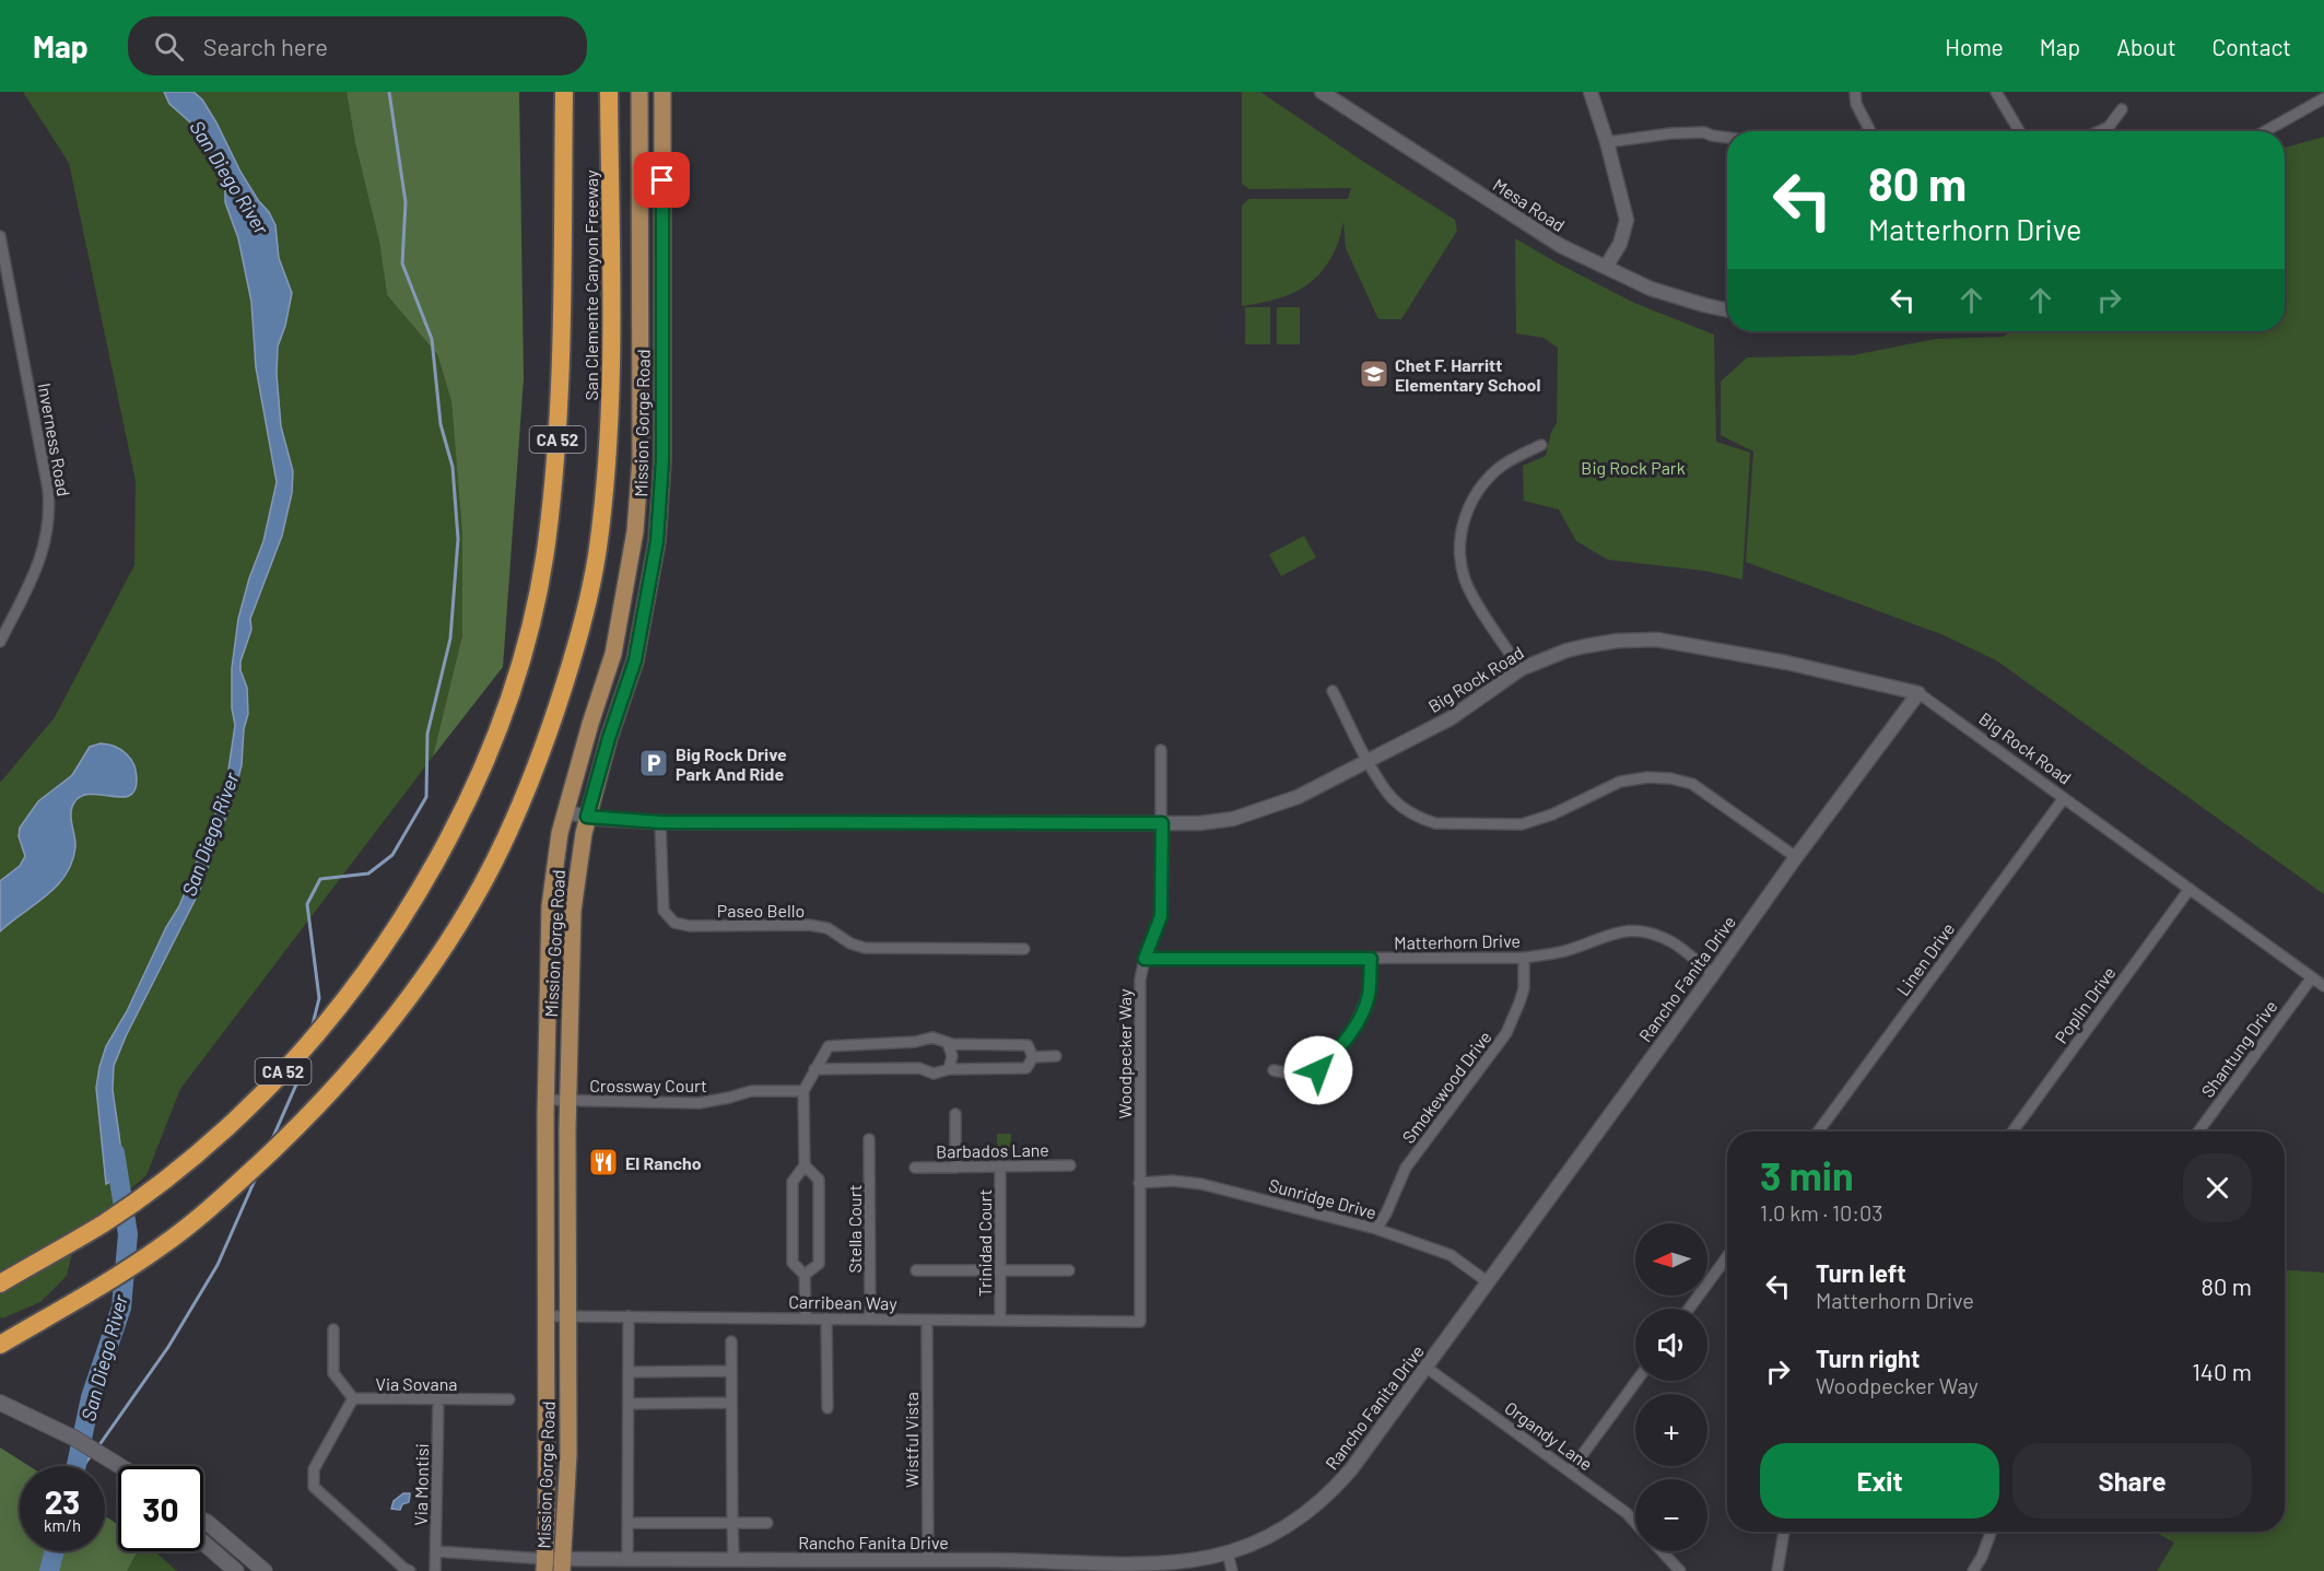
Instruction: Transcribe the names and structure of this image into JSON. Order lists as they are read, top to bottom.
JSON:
{
  "streets": {
    "highway": ["San Clemente Canyon Freeway", "CA 52"],
    "main road": ["Mission Gorge Road"],
    "street": [
      "Mesa Road",
      "Inverness Road",
      "Big Rock Road",
      "Paseo Bello",
      "Matterhorn Drive",
      "Linen Drive",
      "Rancho Fanita Drive",
      "Poplin Drive",
      "Shantung Drive",
      "Woodpecker Way",
      "Crossway Court",
      "Smokewood Drive",
      "Barbados Lane",
      "Sunridge Drive",
      "Stella Court",
      "Trinidad Court",
      "Carribean Way",
      "Via Sovana",
      "Organdy Lane",
      "Wistful Vista",
      "Via Montisi"
    ]
  },
  "crossings": [
    ["Mission Gorge Road", "Big Rock Road"],
    ["Mission Gorge Road", "Rancho Fanita Drive"],
    ["Mission Gorge Road", "Crossway Court"],
    ["Mission Gorge Road", "Carribean Way"],
    ["Big Rock Road", "Paseo Bello"],
    ["Big Rock Road", "Linen Drive"],
    ["Big Rock Road", "Rancho Fanita Drive"],
    ["Big Rock Road", "Poplin Drive"],
    ["Big Rock Road", "Shantung Drive"],
    ["Big Rock Road", "Woodpecker Way"],
    ["Matterhorn Drive", "Rancho Fanita Drive"],
    ["Matterhorn Drive", "Woodpecker Way"],
    ["Matterhorn Drive", "Smokewood Drive"],
    ["Rancho Fanita Drive", "Sunridge Drive"],
    ["Rancho Fanita Drive", "Organdy Lane"],
    ["Rancho Fanita Drive", "Wistful Vista"],
    ["Woodpecker Way", "Sunridge Drive"],
    ["Woodpecker Way", "Carribean Way"],
    ["Smokewood Drive", "Sunridge Drive"],
    ["Barbados Lane", "Trinidad Court"],
    ["Stella Court", "Carribean Way"],
    ["Trinidad Court", "Carribean Way"],
    ["Carribean Way", "Wistful Vista"],
    ["Via Sovana", "Via Montisi"]
  ],
  "water": ["San Diego River"],
  "parks": ["Big Rock Park"],
  "places": {
    "school or university": ["Chet F. Harritt Elementary School"],
    "parking": ["Big Rock Drive Park And Ride"],
    "restaurant": ["El Rancho"]
  },
  "north": "left",
  "page": {
    "header": "Map",
    "search": "Search here",
    "nav": [
      "Home",
      "Map",
      "About",
      "Contact"
    ],
    "turn": ["80 m", "Matterhorn Drive"],
    "heading": ["3 min", "1.0 km · 10:03"],
    "map_buttons": ["+", "−"],
    "list": [
      {
        "name": "Turn left",
        "note": "Matterhorn Drive",
        "value": "80 m"
      },
      {
        "name": "Turn right",
        "note": "Woodpecker Way",
        "value": "140 m"
      }
    ],
    "buttons": ["Exit", "Share"],
    "speed": "23 km/h",
    "limit": "30"
  }
}
